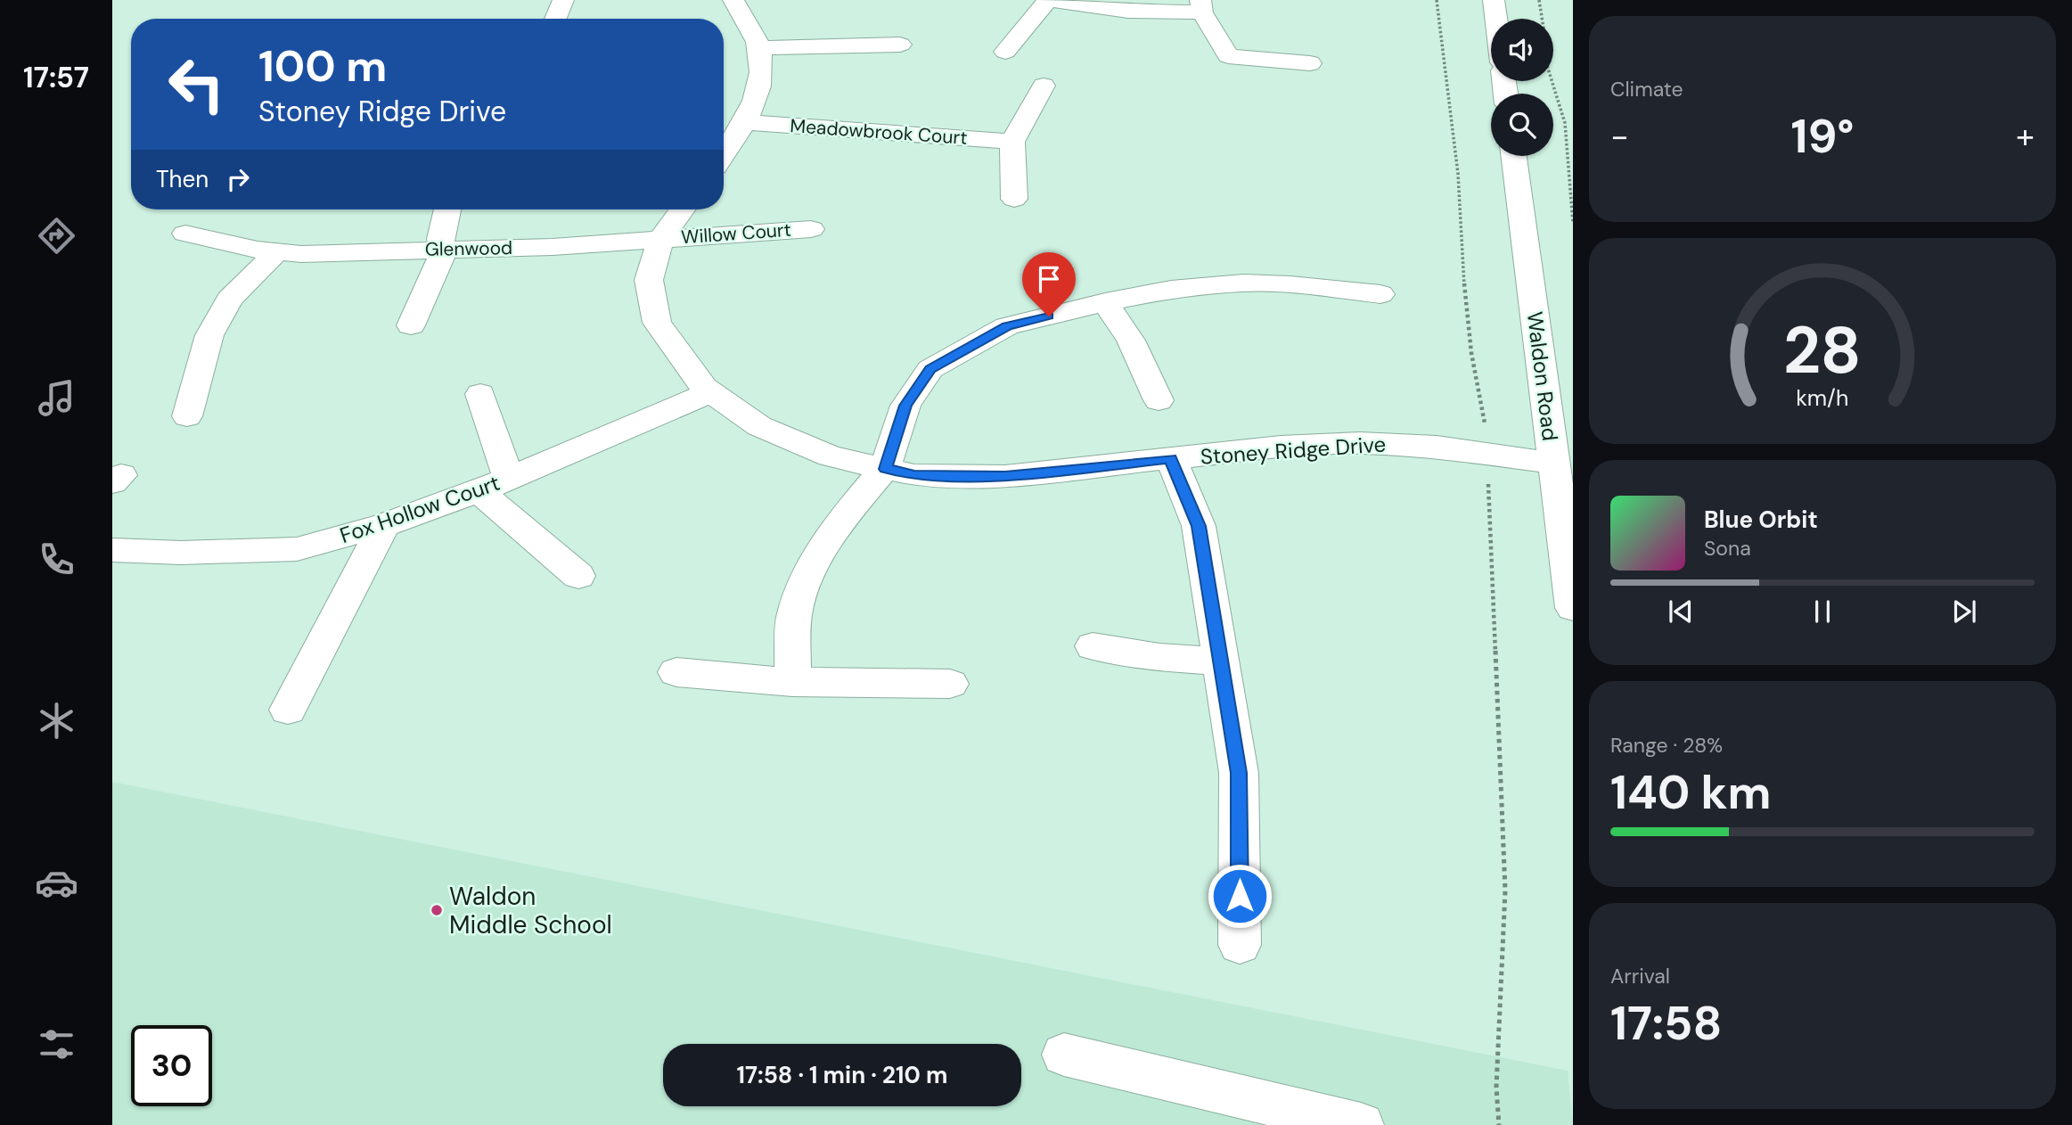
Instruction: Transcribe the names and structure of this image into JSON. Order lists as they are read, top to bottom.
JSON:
{
  "streets": {
    "street": [
      "Meadowbrook Court",
      "Willow Court",
      "Glenwood",
      "Waldon Road",
      "Stoney Ridge Drive",
      "Fox Hollow Court"
    ]
  },
  "crossings": [
    ["Willow Court", "Glenwood"],
    ["Willow Court", "Stoney Ridge Drive"],
    ["Glenwood", "Stoney Ridge Drive"],
    ["Waldon Road", "Stoney Ridge Drive"],
    ["Stoney Ridge Drive", "Fox Hollow Court"]
  ],
  "places": ["Waldon Middle School"],
  "page": {
    "tabs": "17:57",
    "tile": [
      "Climate",
      ["Range · 28%", "140 km"],
      ["Arrival", "17:58"]
    ],
    "turn": ["100 m", "Stoney Ridge Drive"],
    "heat": ["−", "19°", "+"],
    "then": "Then",
    "song": ["Blue Orbit", "Sona"],
    "limit": "30",
    "trip": "17:58 · 1 min · 210 m",
    "gauge": ["28", "km/h"]
  }
}
